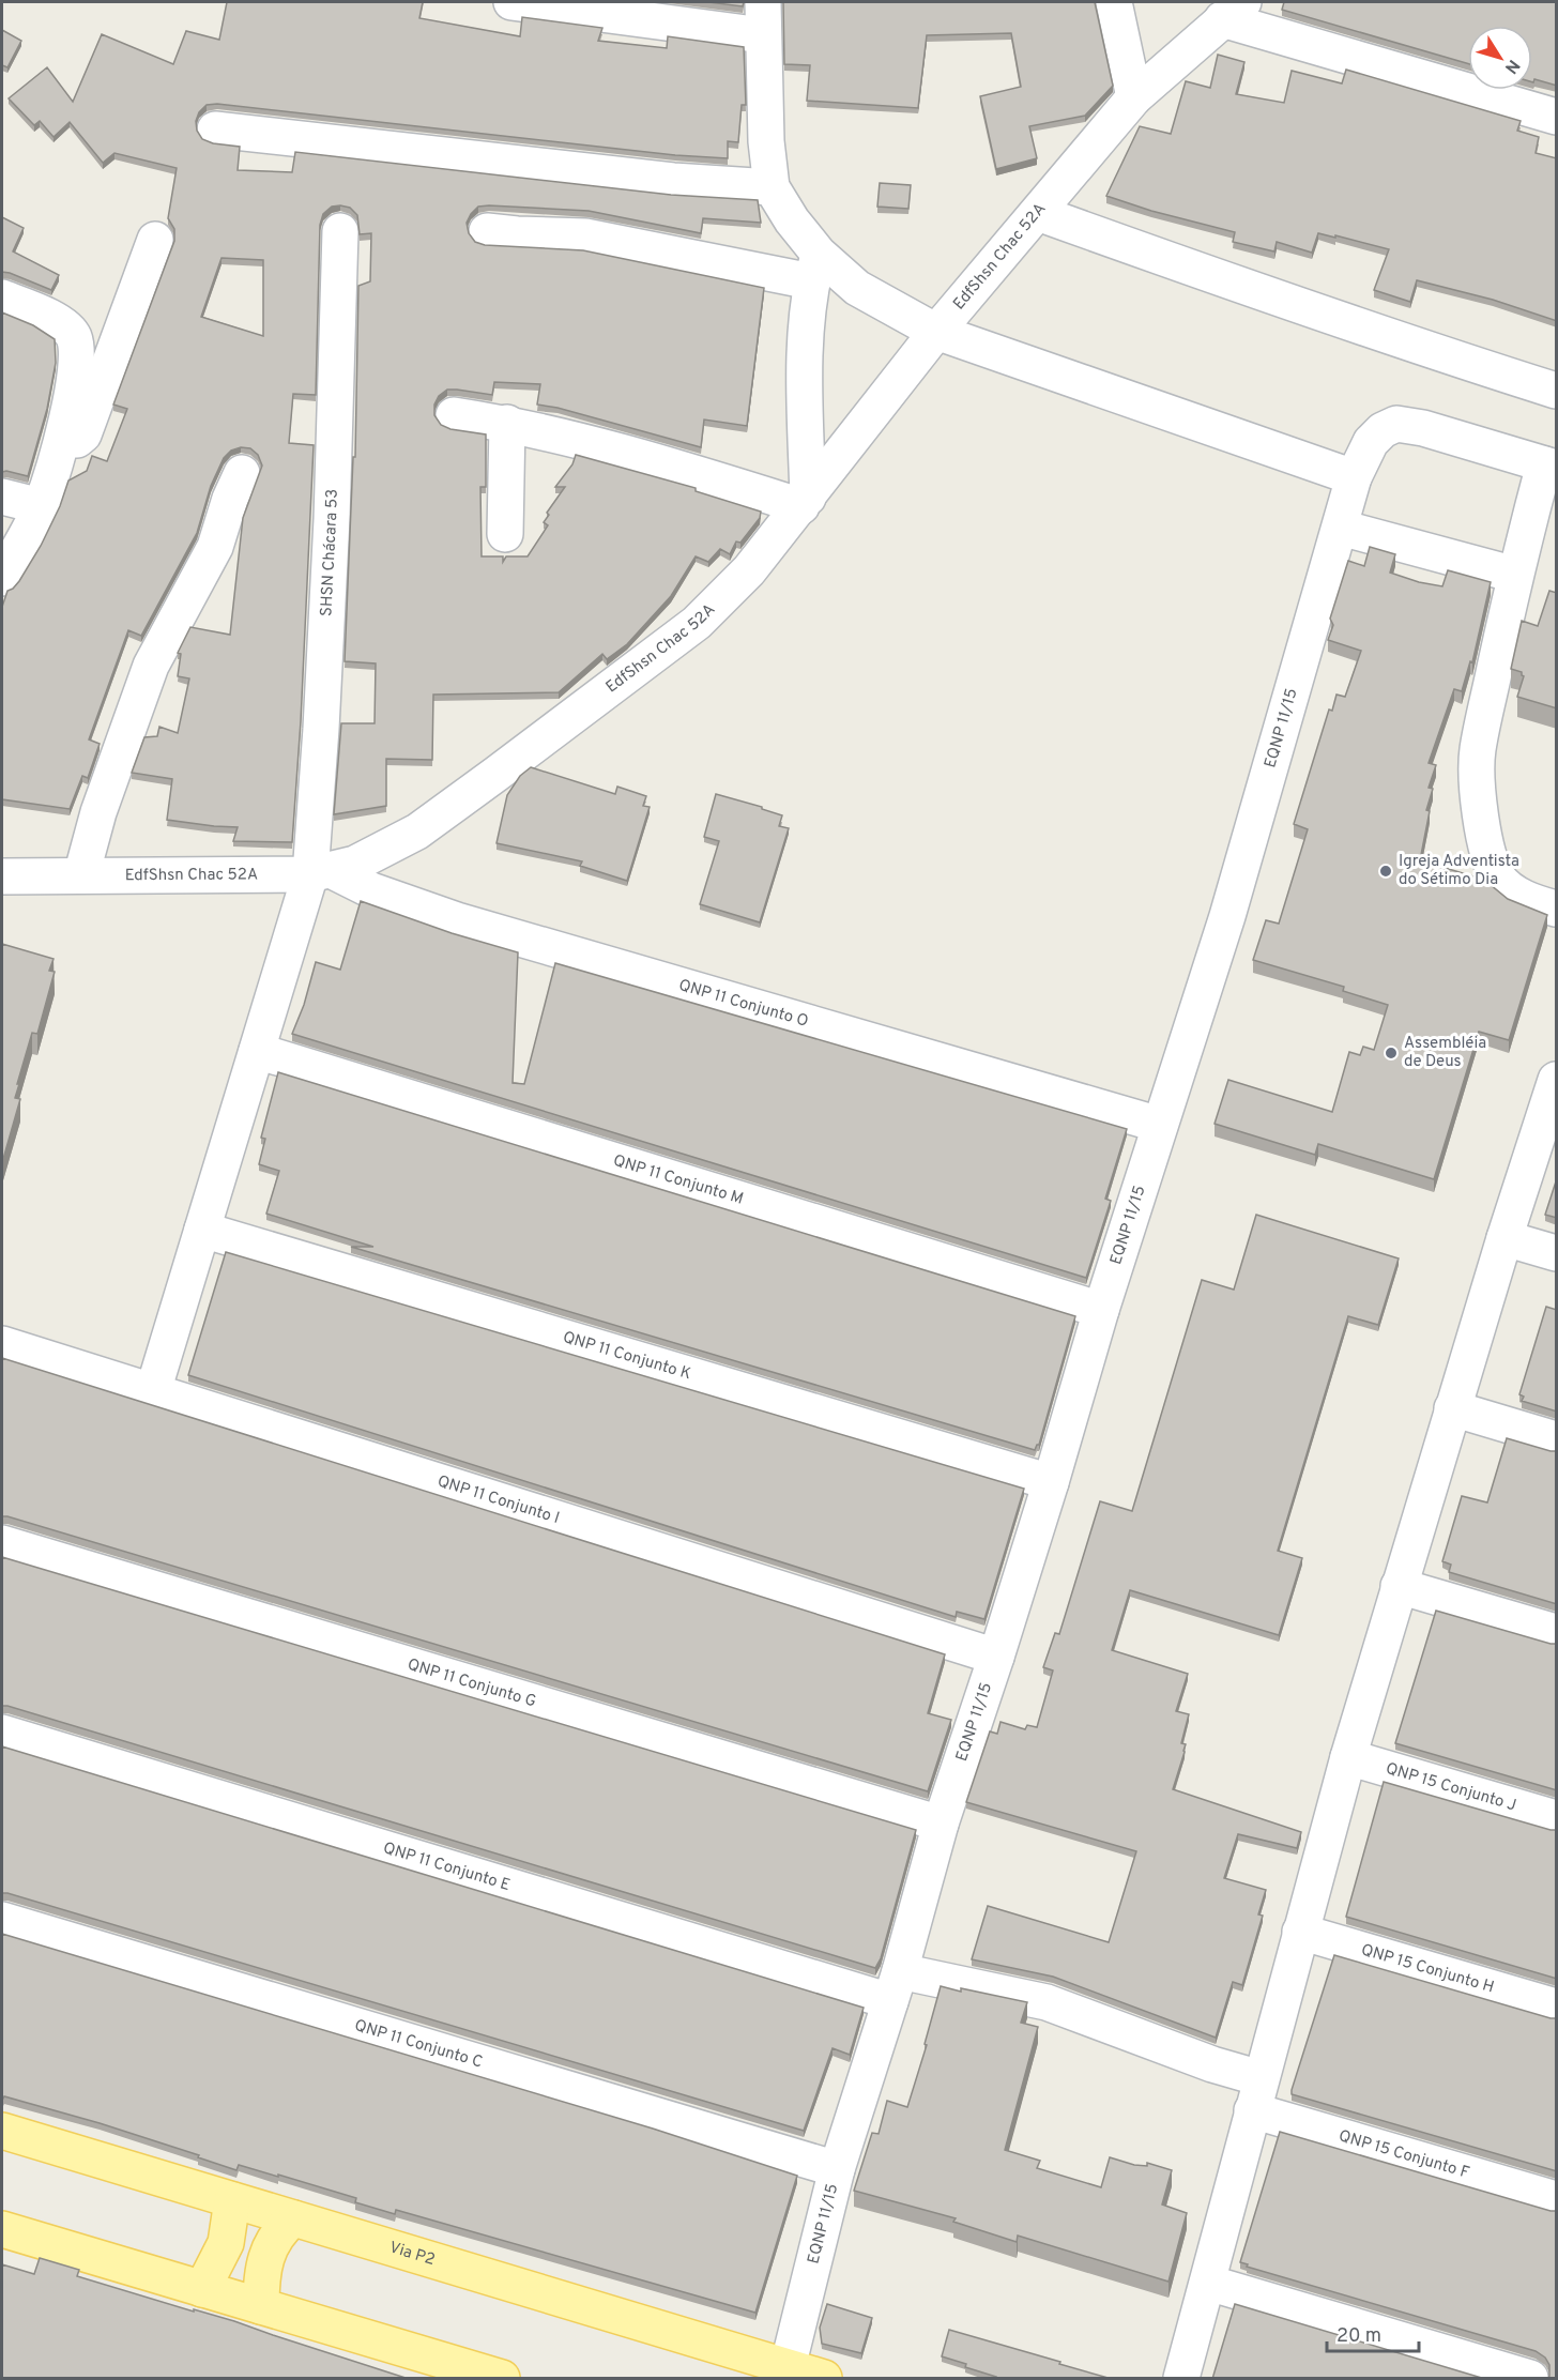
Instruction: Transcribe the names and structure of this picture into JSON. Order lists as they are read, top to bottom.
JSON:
{
  "streets": {
    "main road": ["Via P2"],
    "street": [
      "EdfShsn Chac 52A",
      "SHSN Chácara 53",
      "EQNP 11/15",
      "QNP 11 Conjunto O",
      "QNP 11 Conjunto M",
      "QNP 11 Conjunto K",
      "QNP 11 Conjunto I",
      "QNP 11 Conjunto G",
      "QNP 15 Conjunto J",
      "QNP 11 Conjunto E",
      "QNP 15 Conjunto H",
      "QNP 11 Conjunto C",
      "QNP 15 Conjunto F"
    ]
  },
  "crossings": [
    ["EdfShsn Chac 52A", "SHSN Chácara 53"],
    ["EdfShsn Chac 52A", "QNP 11 Conjunto O"],
    ["SHSN Chácara 53", "QNP 11 Conjunto O"],
    ["SHSN Chácara 53", "QNP 11 Conjunto M"],
    ["SHSN Chácara 53", "QNP 11 Conjunto K"],
    ["SHSN Chácara 53", "QNP 11 Conjunto I"],
    ["EQNP 11/15", "QNP 11 Conjunto O"],
    ["EQNP 11/15", "QNP 11 Conjunto M"],
    ["EQNP 11/15", "QNP 11 Conjunto K"],
    ["EQNP 11/15", "QNP 11 Conjunto I"],
    ["EQNP 11/15", "QNP 11 Conjunto G"],
    ["EQNP 11/15", "QNP 11 Conjunto E"],
    ["EQNP 11/15", "QNP 11 Conjunto C"],
    ["EQNP 11/15", "Via P2"]
  ],
  "places": ["Igreja Adventista do Sétimo Dia", "Assembléia de Deus"],
  "scale_bar": "20 m",
  "north": "bottom right"
}
